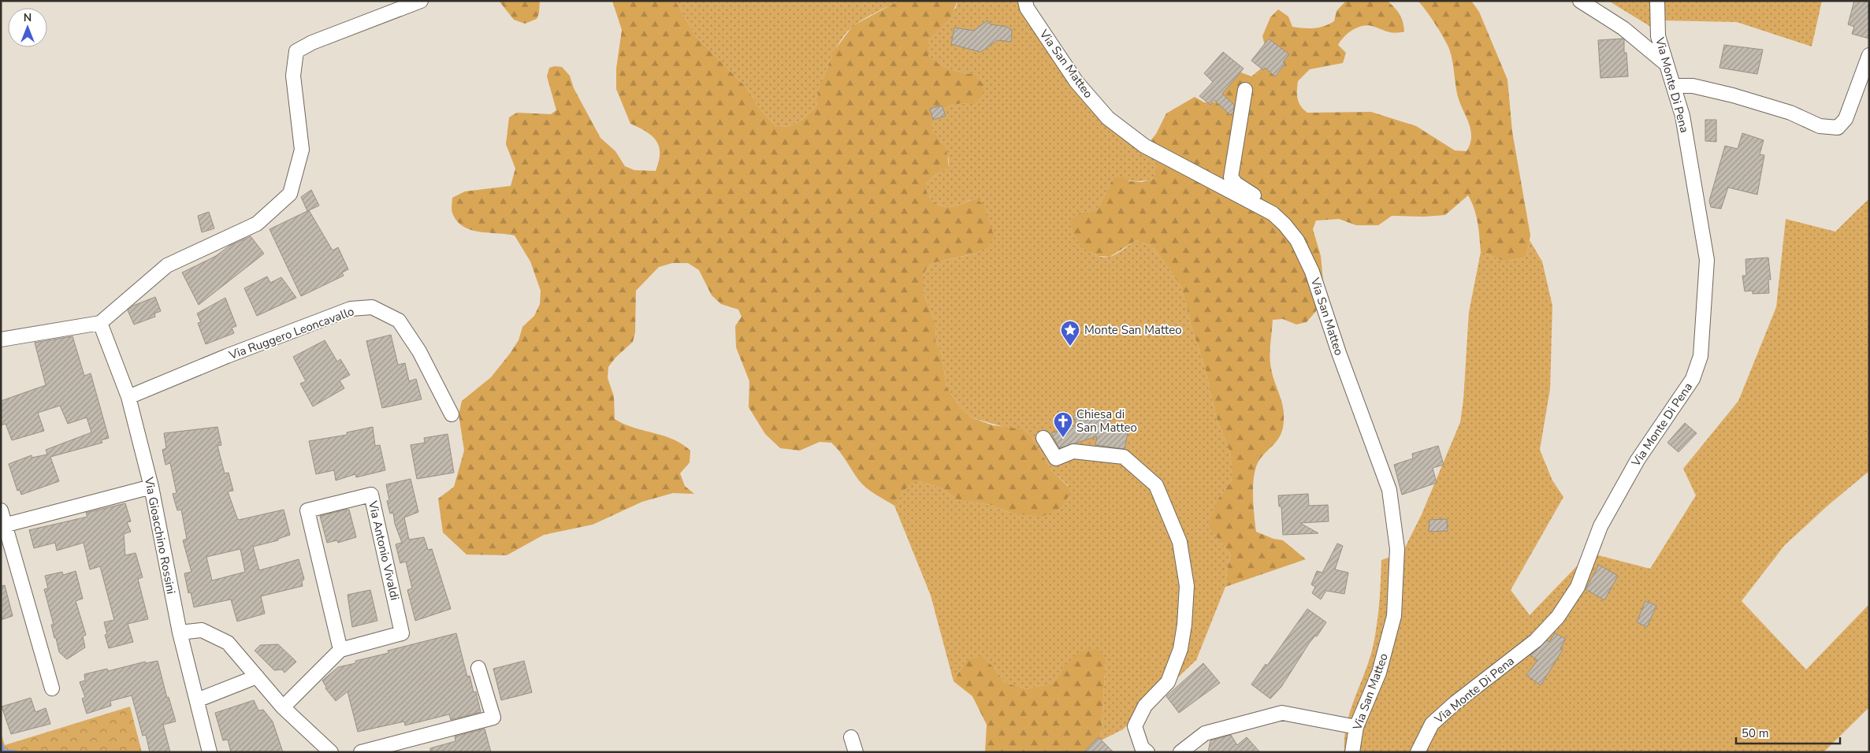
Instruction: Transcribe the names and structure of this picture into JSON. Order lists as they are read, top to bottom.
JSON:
{
  "streets": {
    "street": [
      "Via San Matteo",
      "Via Monte Di Pena",
      "Via Ruggero Leoncavallo",
      "Via Gioacchino Rossini",
      "Via Antonio Vivaldi"
    ]
  },
  "crossings": [
    ["Via Ruggero Leoncavallo", "Via Gioacchino Rossini"]
  ],
  "places": {
    "place": ["Monte San Matteo"],
    "church": ["Chiesa di San Matteo"]
  },
  "scale_bar": "50 m",
  "north": "top"
}
